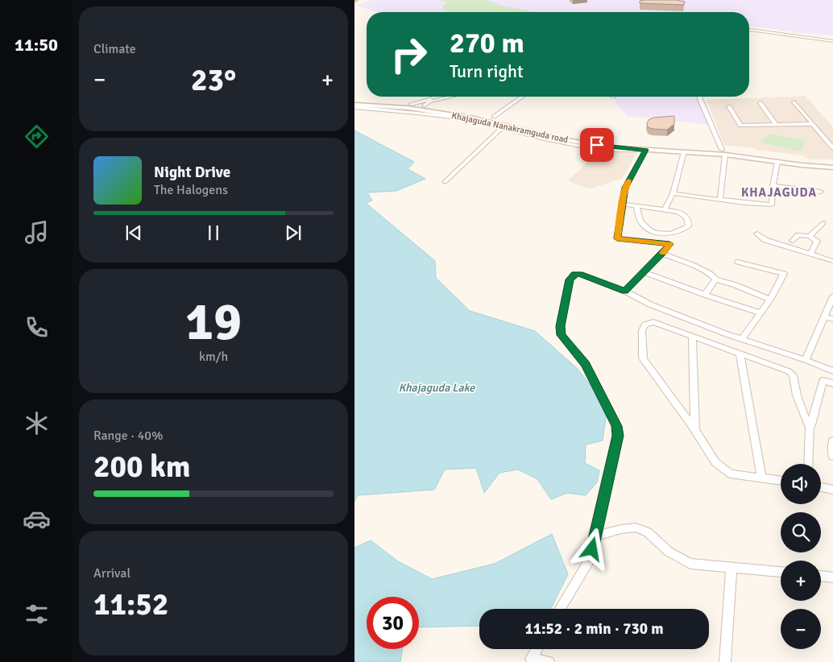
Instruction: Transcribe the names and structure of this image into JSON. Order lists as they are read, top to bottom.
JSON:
{
  "streets": {
    "main road": ["Khajaguda Nanakramguda road"]
  },
  "districts": ["KHAJAGUDA"],
  "water": ["Khajaguda Lake"],
  "page": {
    "tabs": "11:50",
    "tile": [
      "Climate",
      ["19", "km/h"],
      ["Range · 40%", "200 km"],
      ["Arrival", "11:52"]
    ],
    "turn": ["270 m", "Turn right"],
    "heat": ["−", "23°", "+"],
    "song": ["Night Drive", "The Halogens"],
    "map_buttons": ["+", "−"],
    "limit": "30",
    "trip": "11:52 · 2 min · 730 m"
  }
}
